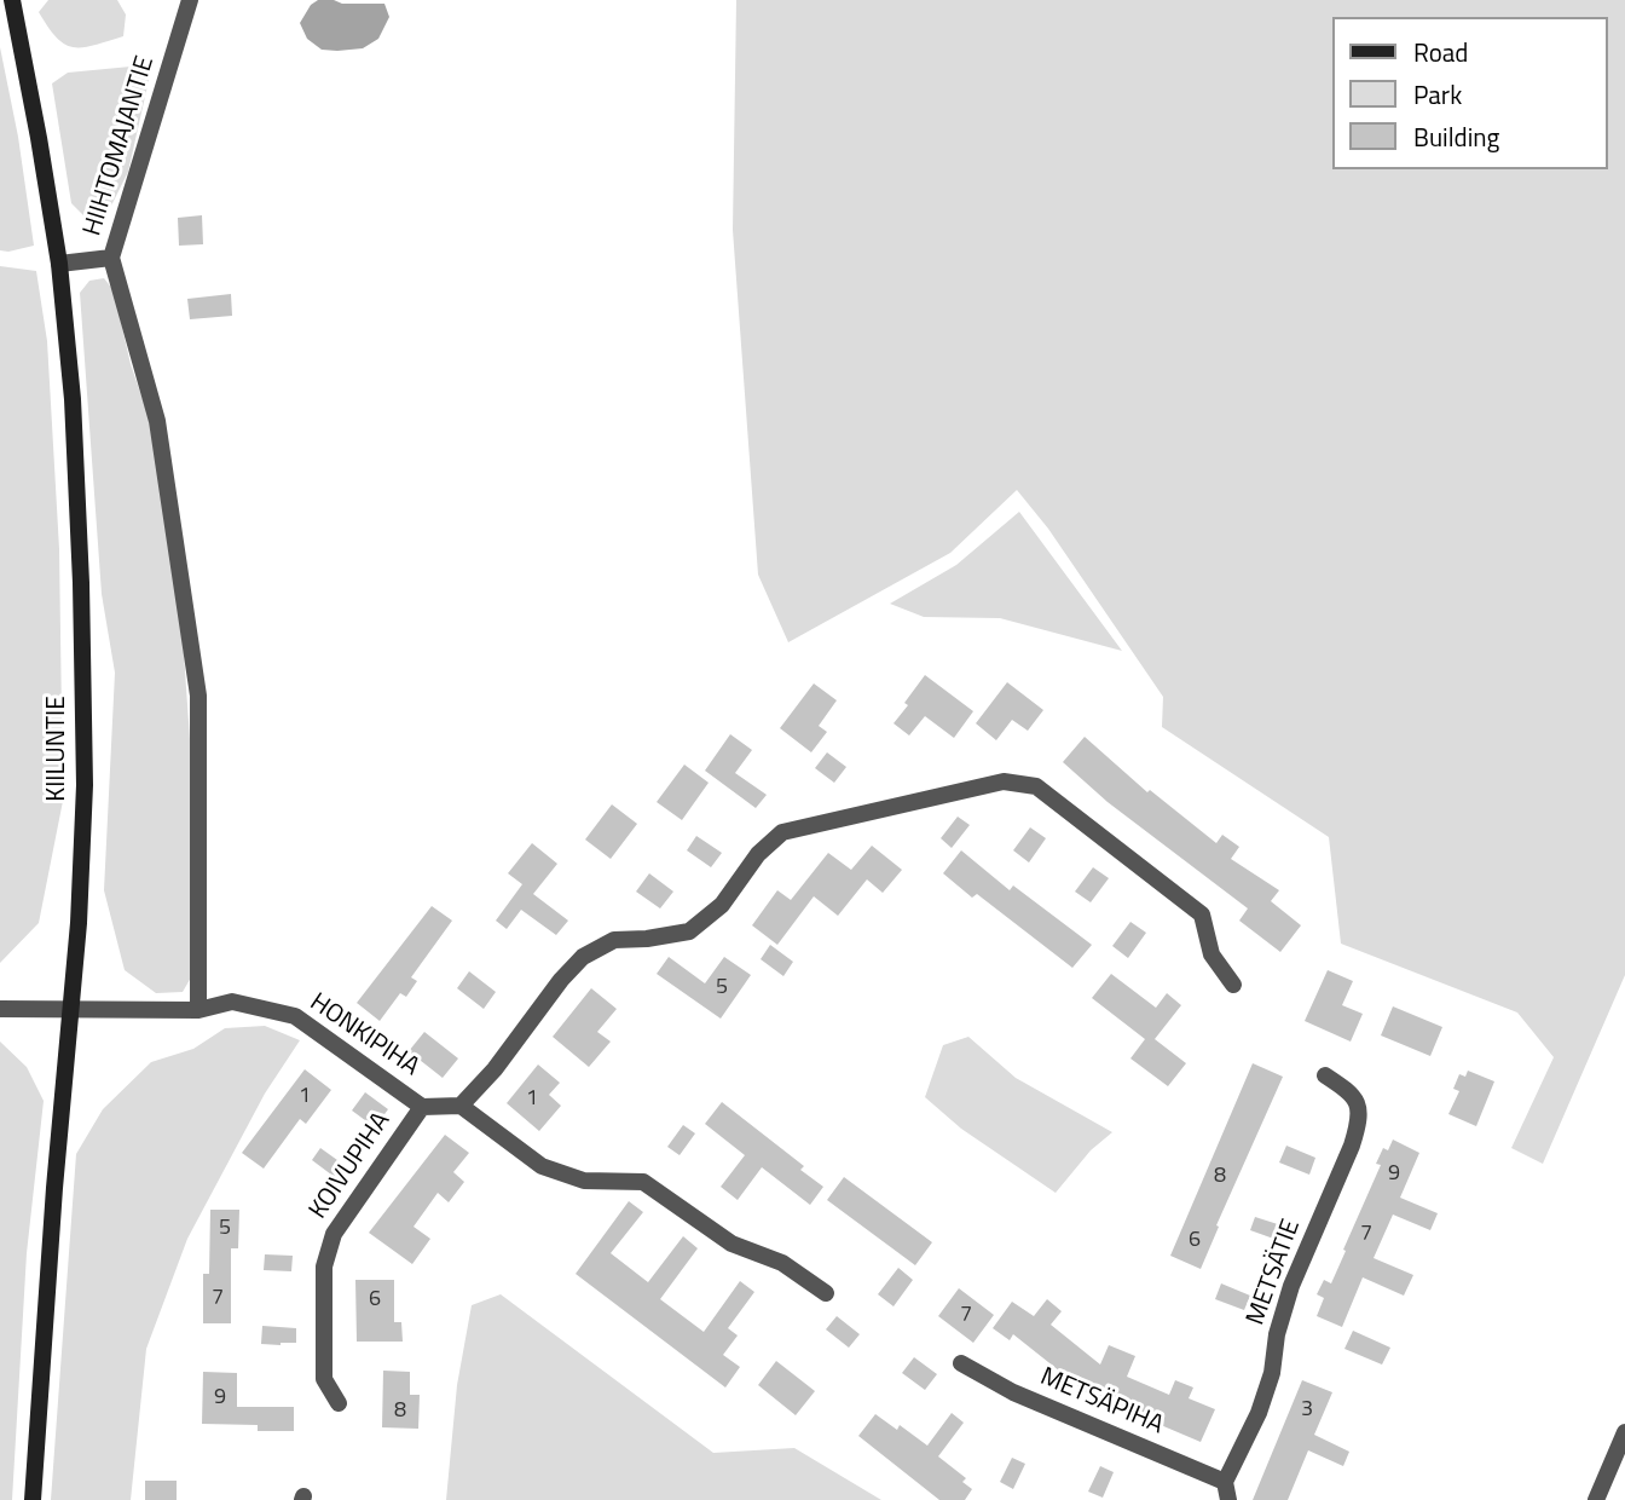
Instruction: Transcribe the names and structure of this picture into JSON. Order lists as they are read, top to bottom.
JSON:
{
  "streets": {
    "street": [
      "HIIHTOMAJANTIE",
      "KIILUNTIE",
      "HONKIPIHA",
      "KOIVUPIHA",
      "METSÄTIE",
      "METSÄPIHA"
    ]
  },
  "crossings": [
    ["HIIHTOMAJANTIE", "KIILUNTIE"],
    ["KIILUNTIE", "HONKIPIHA"],
    ["HONKIPIHA", "KOIVUPIHA"],
    ["METSÄTIE", "METSÄPIHA"]
  ],
  "house_numbers": [
    "5",
    "1",
    "1",
    "9",
    "8",
    "5",
    "7",
    "6",
    "7",
    "6",
    "7",
    "9",
    "3",
    "8"
  ],
  "legend": ["Road", "Park", "Building"]
}
